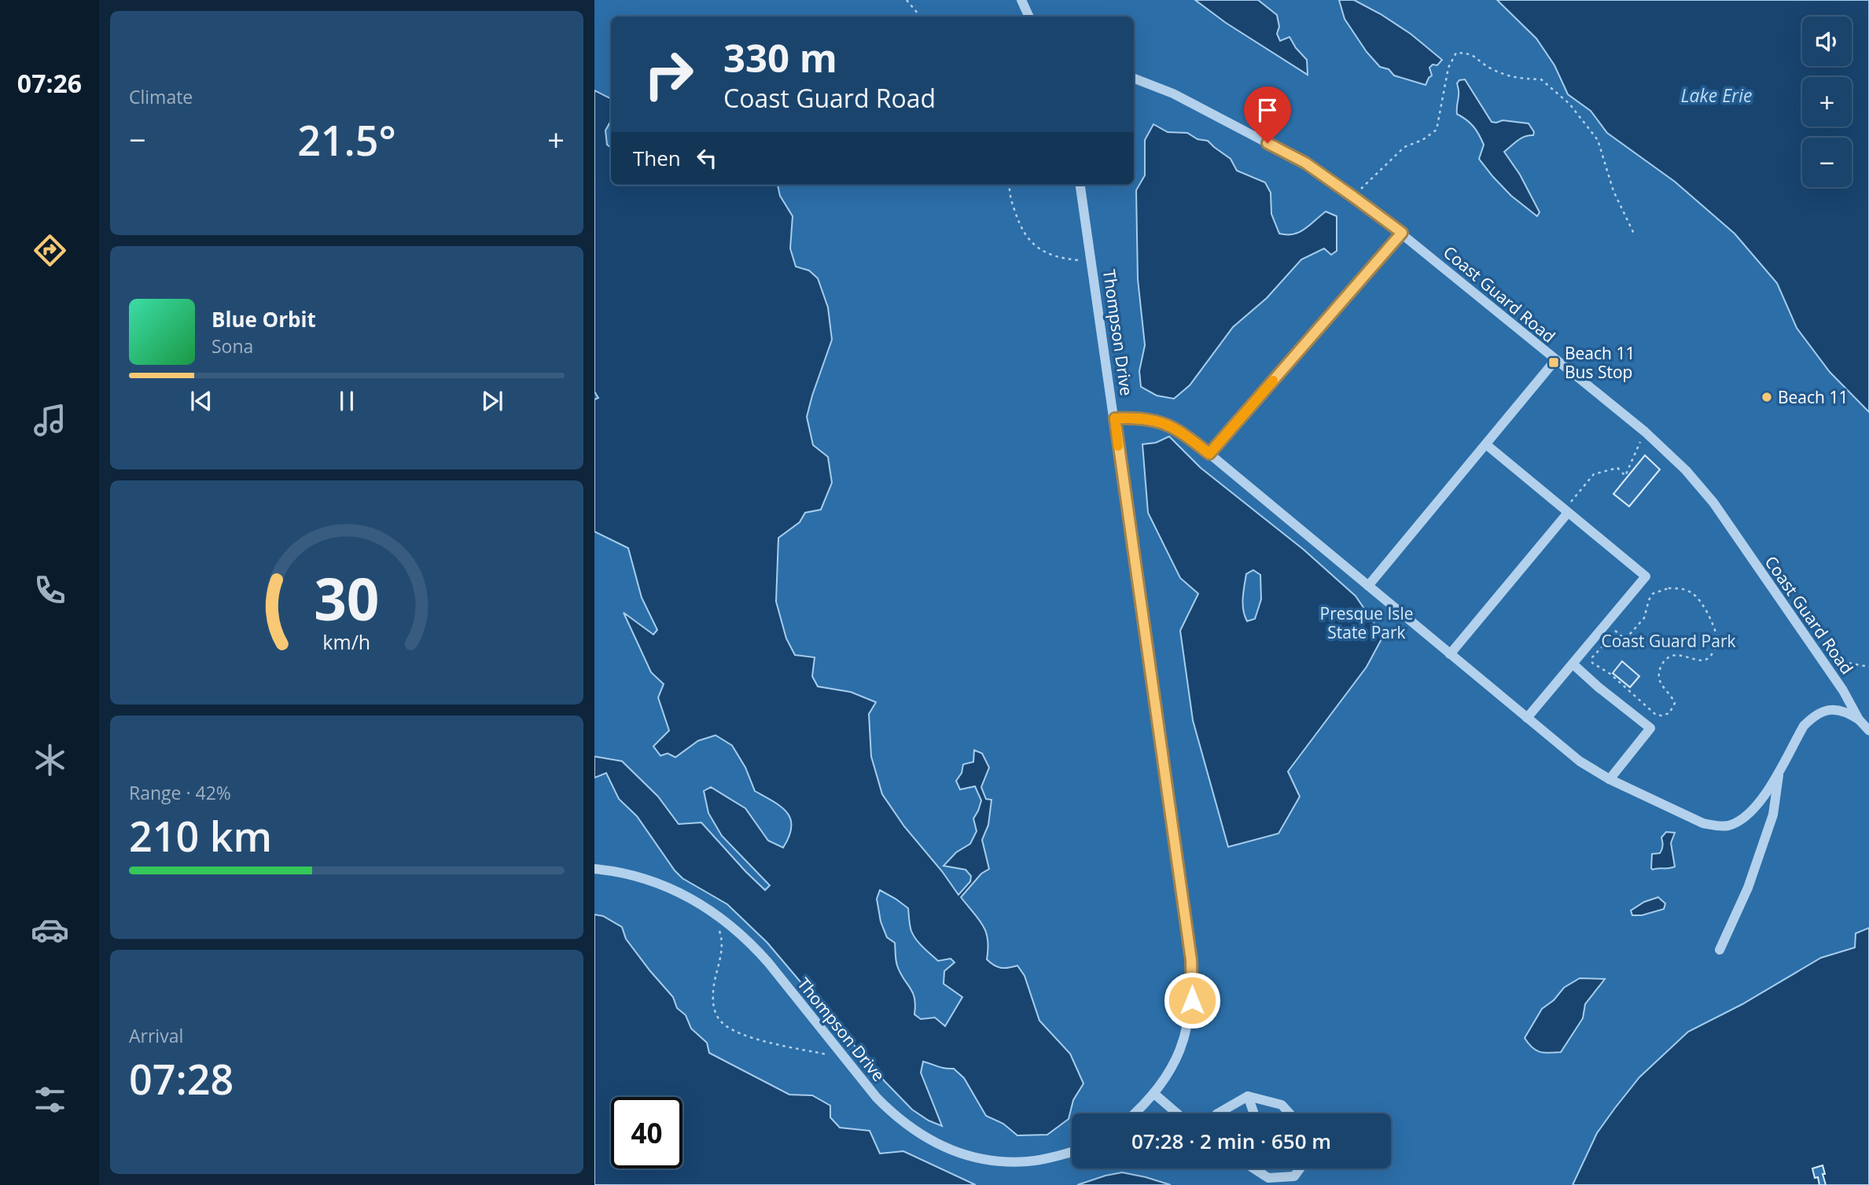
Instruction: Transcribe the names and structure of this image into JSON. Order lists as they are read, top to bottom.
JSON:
{
  "streets": {
    "street": ["Coast Guard Road", "Thompson Drive"]
  },
  "crossings": [
    ["Coast Guard Road", "Thompson Drive"]
  ],
  "water": ["Lake Erie"],
  "parks": ["Presque Isle State Park", "Coast Guard Park"],
  "places": {
    "transit": ["Beach 11 Bus Stop"],
    "other": ["Beach 11"]
  },
  "page": {
    "tabs": "07:26",
    "tile": [
      "Climate",
      ["Range · 42%", "210 km"],
      ["Arrival", "07:28"]
    ],
    "map_buttons": ["+", "−"],
    "turn": ["330 m", "Coast Guard Road"],
    "heat": ["−", "21.5°", "+"],
    "then": "Then",
    "song": ["Blue Orbit", "Sona"],
    "limit": "40",
    "trip": "07:28 · 2 min · 650 m",
    "gauge": ["30", "km/h"]
  }
}
